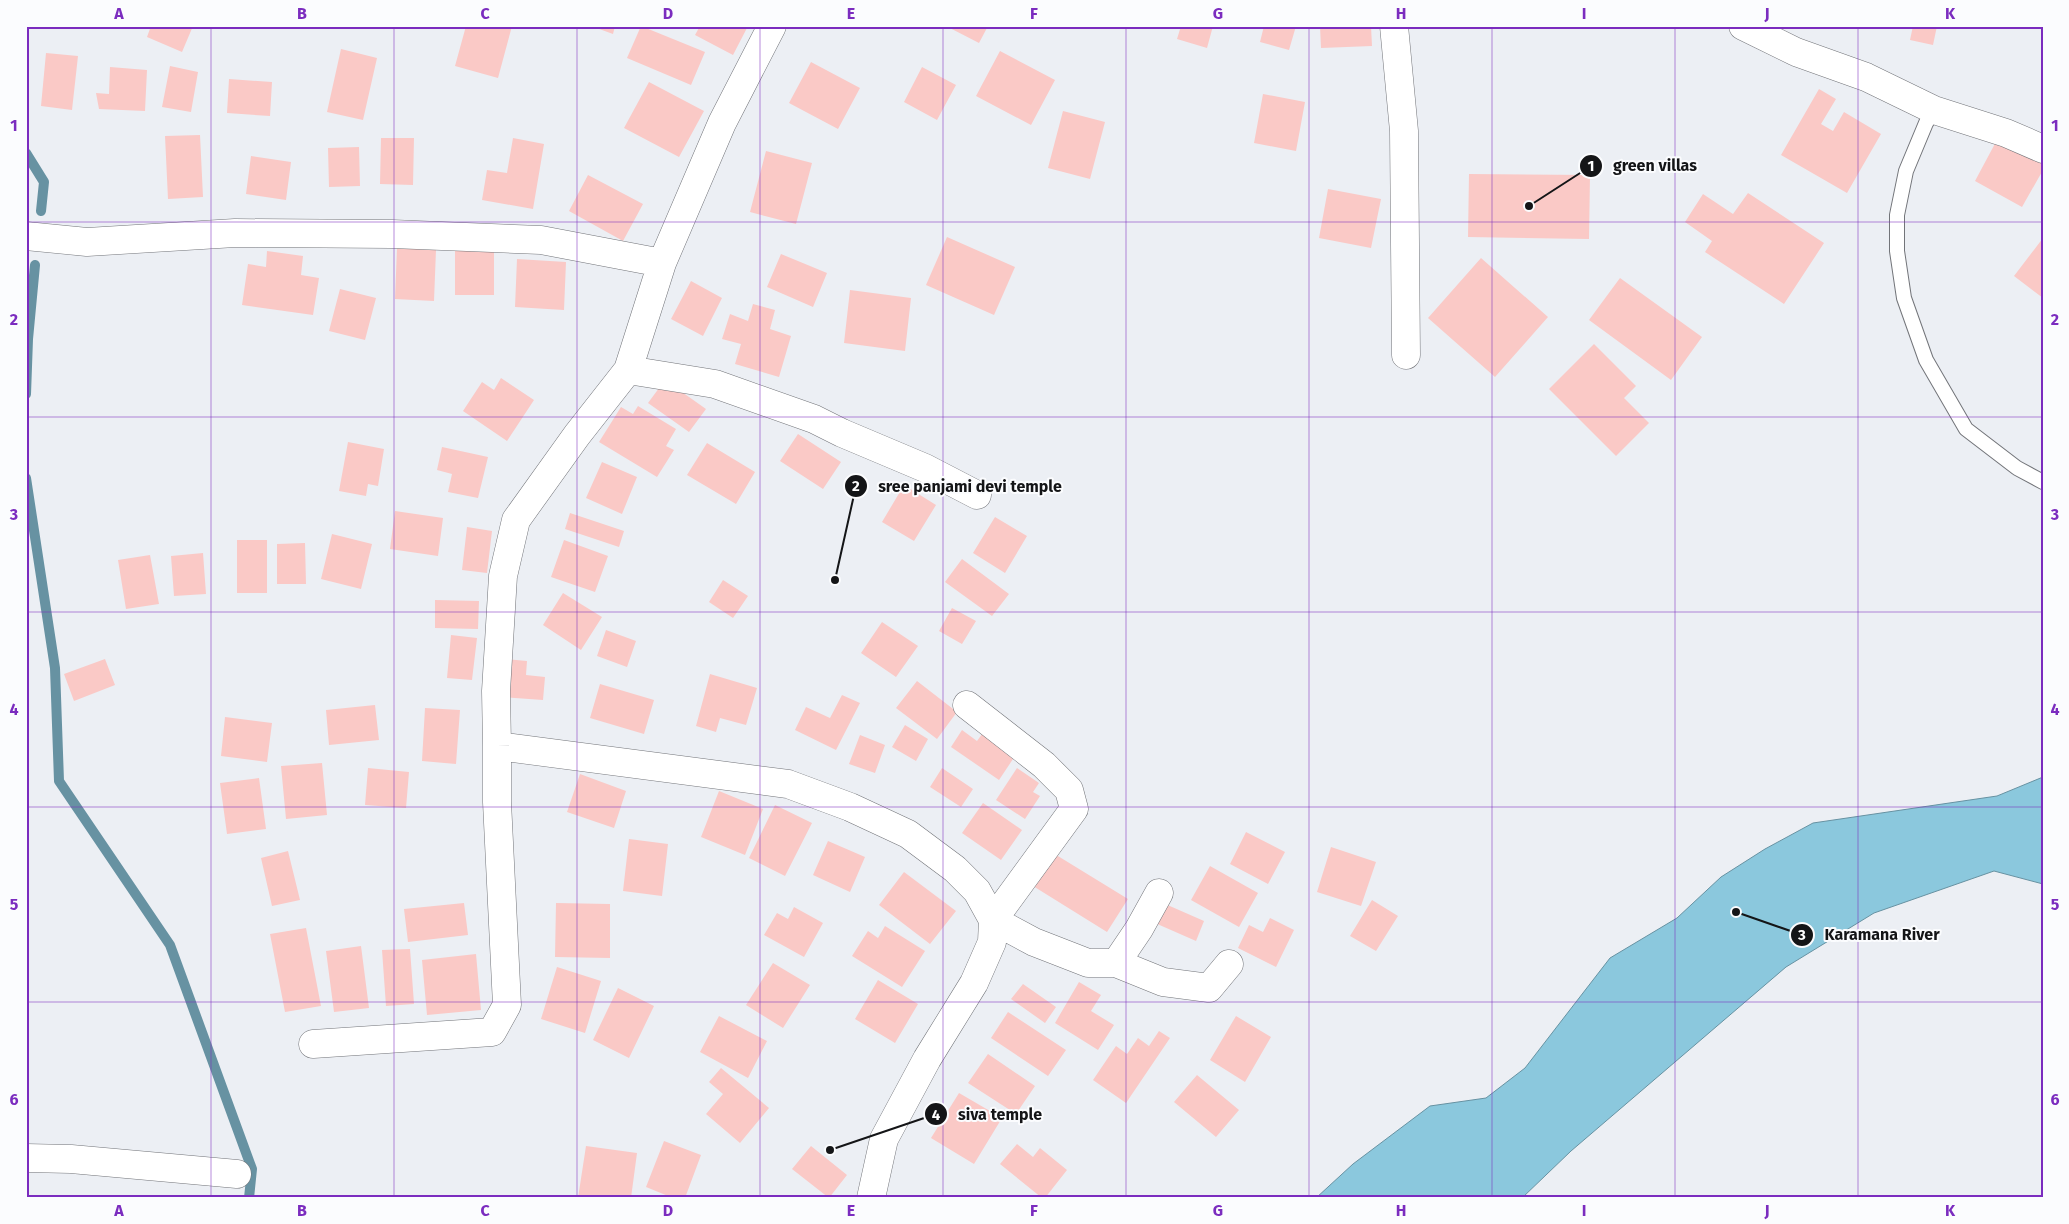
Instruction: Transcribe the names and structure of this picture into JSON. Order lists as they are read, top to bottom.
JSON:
{
  "places": [
    "green villas",
    "sree panjami devi temple",
    "Karamana River",
    "siva temple"
  ],
  "grid": {
    "columns": [
      "A",
      "B",
      "C",
      "D",
      "E",
      "F",
      "G",
      "H",
      "I",
      "J",
      "K"
    ],
    "rows": [
      "1",
      "2",
      "3",
      "4",
      "5",
      "6"
    ]
  }
}
